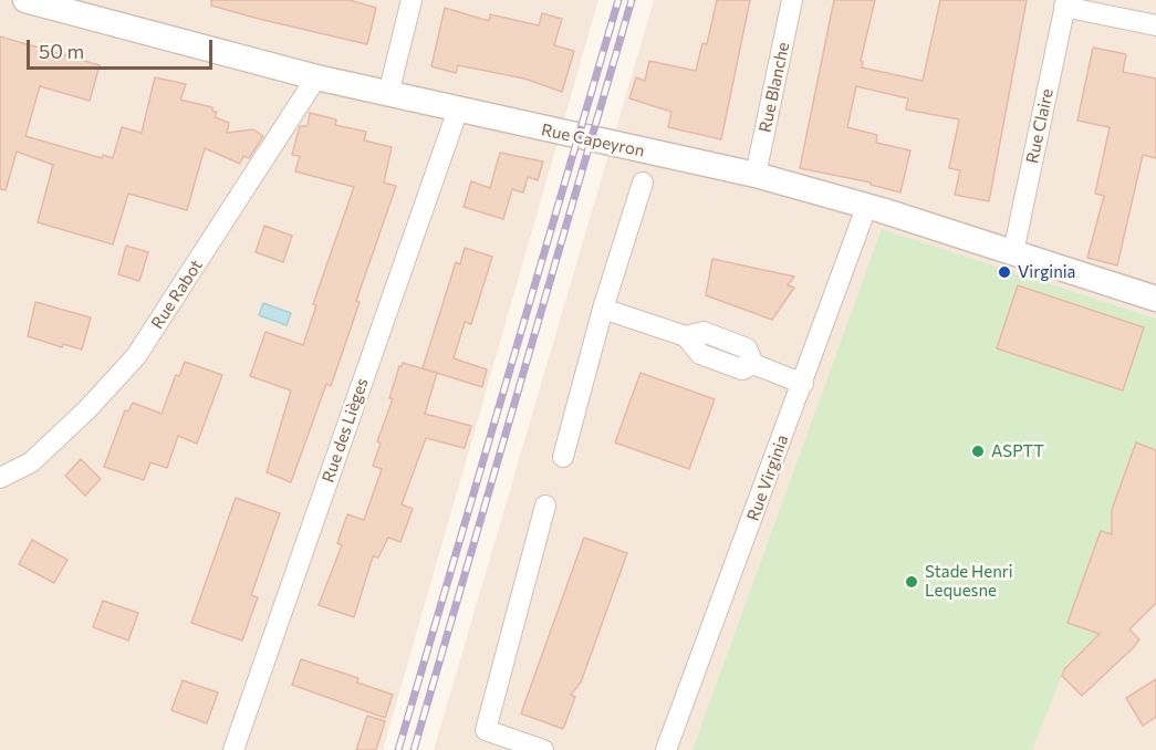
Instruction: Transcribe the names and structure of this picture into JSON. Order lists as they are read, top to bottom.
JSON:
{
  "streets": {
    "street": [
      "Rue Blanche",
      "Rue Claire",
      "Rue Capeyron",
      "Rue Rabot",
      "Rue des Lièges",
      "Rue Virginia"
    ]
  },
  "crossings": [
    ["Rue Blanche", "Rue Capeyron"],
    ["Rue Claire", "Rue Capeyron"],
    ["Rue Capeyron", "Rue Rabot"],
    ["Rue Capeyron", "Rue des Lièges"],
    ["Rue Capeyron", "Rue Virginia"]
  ],
  "places": ["Virginia", "ASPTT", "Stade Henri Lequesne"],
  "scale_bar": "50 m"
}
